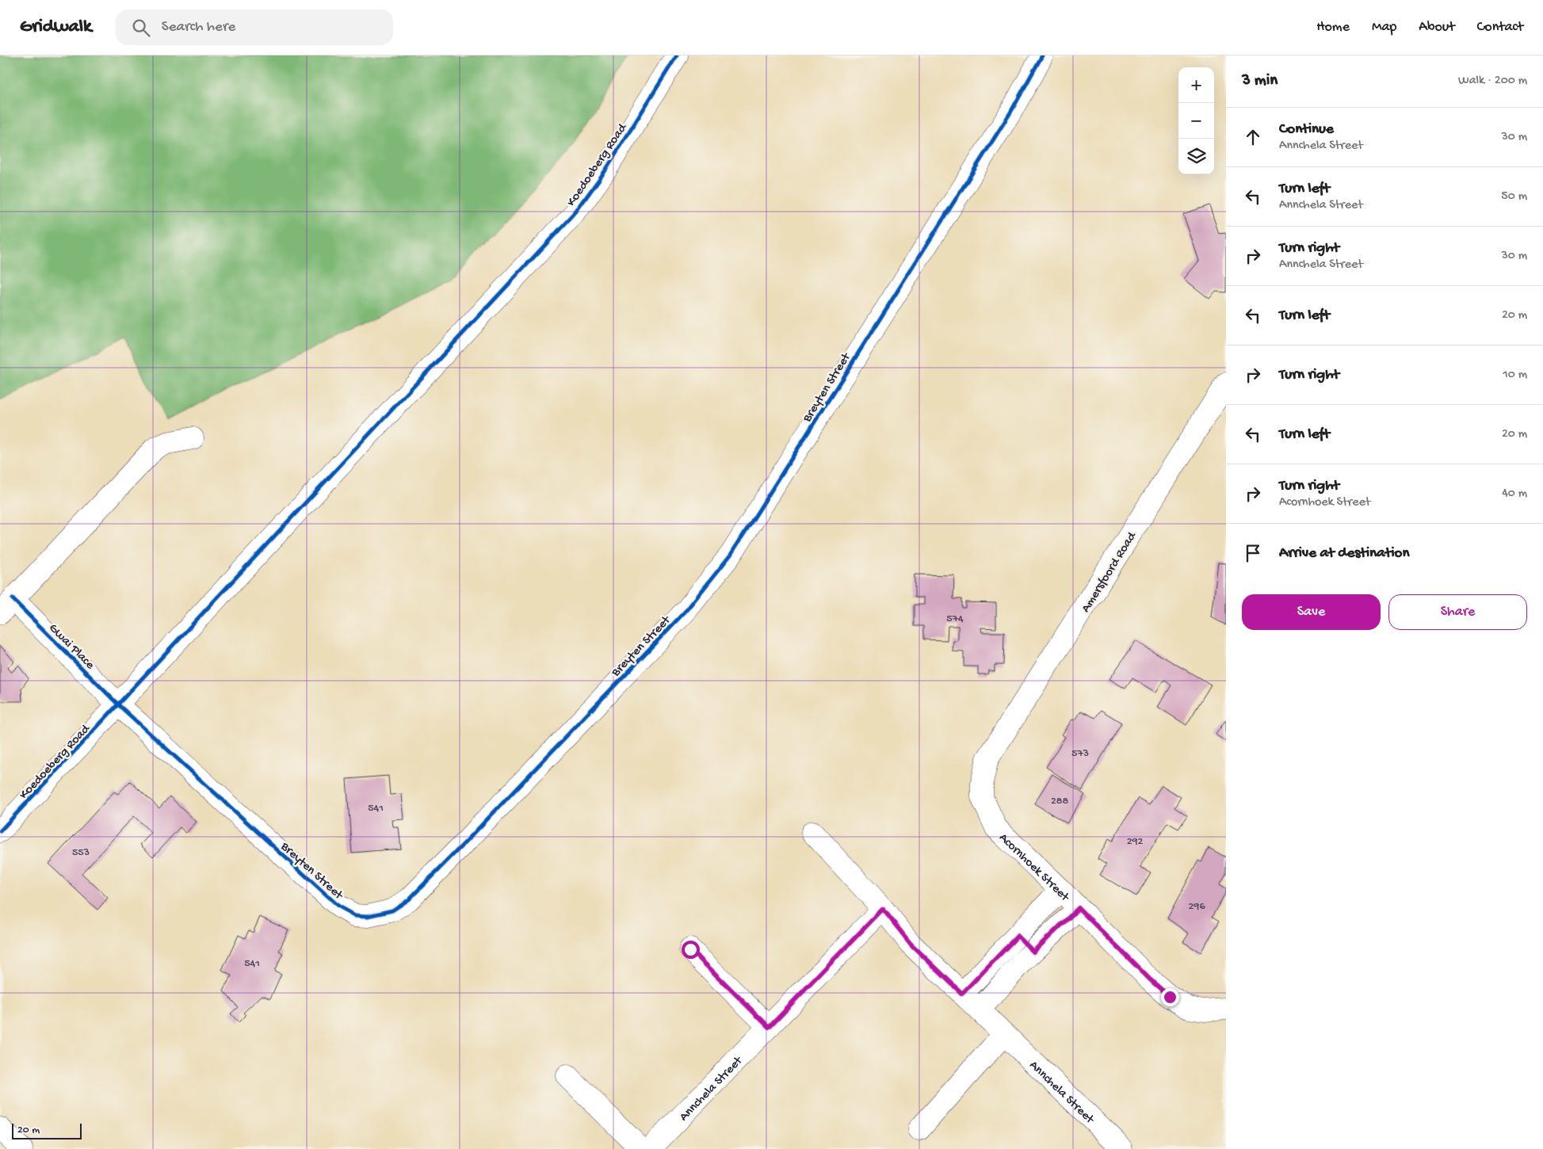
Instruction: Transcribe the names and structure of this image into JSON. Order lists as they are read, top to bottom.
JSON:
{
  "streets": {
    "street": [
      "Koedoeberg Road",
      "Breyten Street",
      "Amersfoord Road",
      "Gwai Place",
      "Acornhoek Street",
      "Annchela Street"
    ]
  },
  "crossings": [
    ["Koedoeberg Road", "Breyten Street"],
    ["Koedoeberg Road", "Gwai Place"],
    ["Breyten Street", "Gwai Place"],
    ["Amersfoord Road", "Acornhoek Street"]
  ],
  "house_numbers": [
    "574",
    "573",
    "288",
    "541",
    "292",
    "553",
    "296",
    "541"
  ],
  "scale_bar": "20 m",
  "page": {
    "header": "Gridwalk",
    "search": "Search here",
    "nav": [
      "Home",
      "Map",
      "About",
      "Contact"
    ],
    "heading": ["3 min", "Walk · 200 m"],
    "map_buttons": ["+", "−"],
    "list": [
      ["Continue", "Annchela Street", "30 m"],
      ["Turn left", "Annchela Street", "50 m"],
      ["Turn right", "Annchela Street", "30 m"],
      ["Turn left", "20 m"],
      ["Turn right", "10 m"],
      ["Turn left", "20 m"],
      ["Turn right", "Acornhoek Street", "40 m"],
      "Arrive at destination"
    ],
    "buttons": ["Save", "Share"],
    "scale": "20 m"
  }
}
